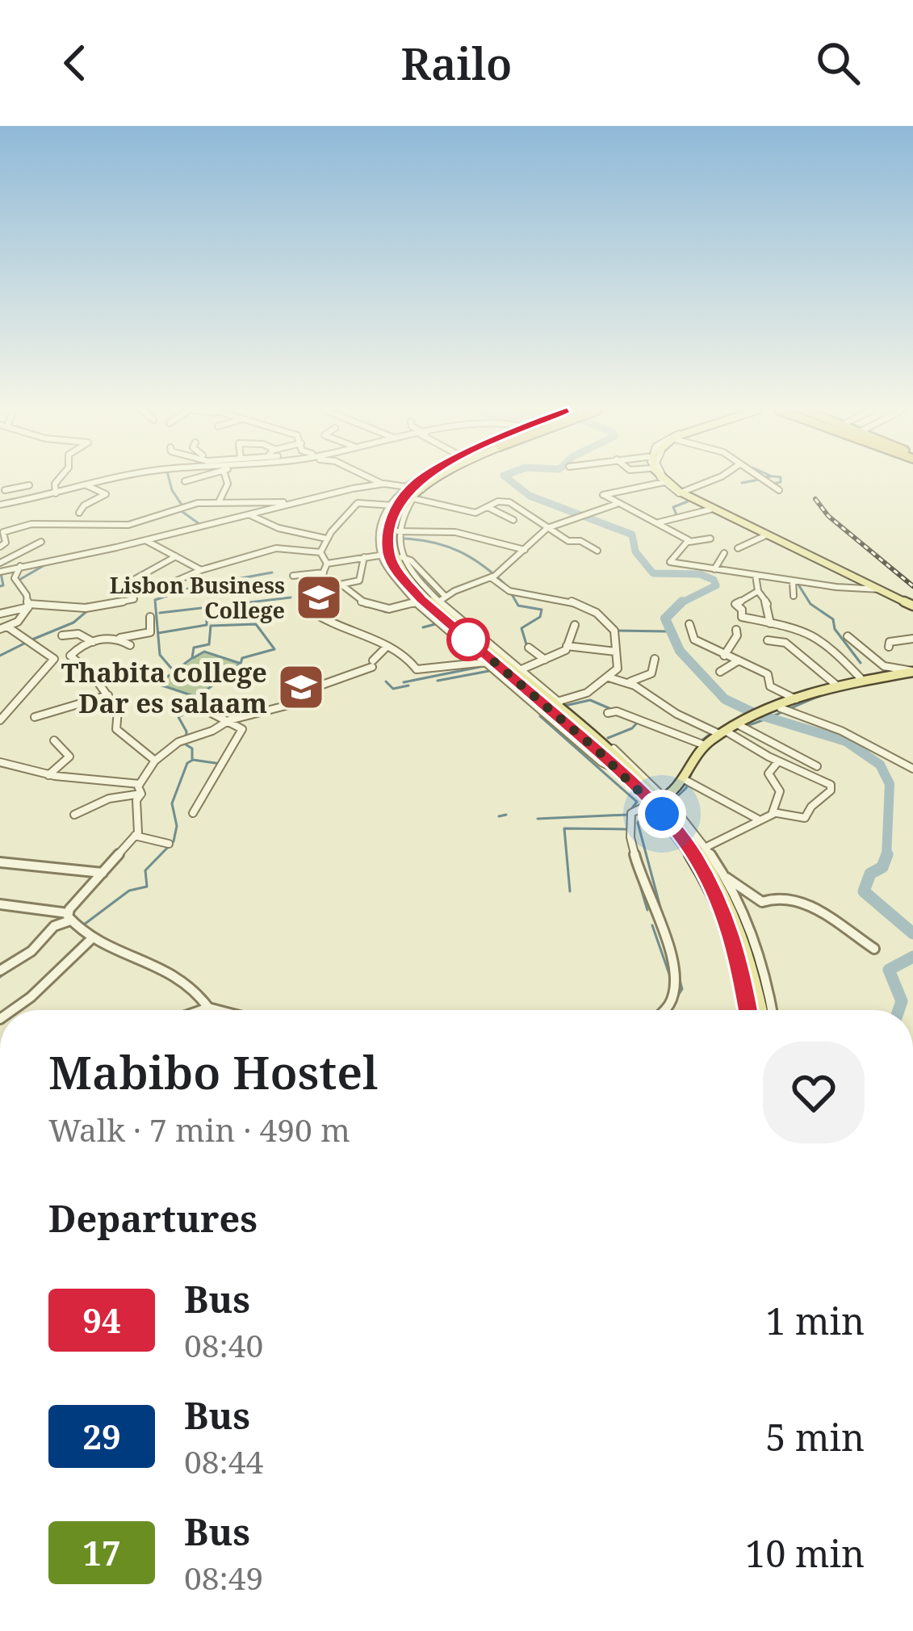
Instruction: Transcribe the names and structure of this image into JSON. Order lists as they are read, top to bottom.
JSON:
{
  "places": {
    "school or university": ["Lisbon Business College", "Thabita college Dar es salaam"]
  },
  "lines": ["bus line 94"],
  "page": {
    "header": "Railo",
    "heading": [
      ["Mabibo Hostel", "Walk · 7 min · 490 m"],
      "Departures"
    ],
    "list": [
      {
        "mark": "94",
        "name": "Bus",
        "note": "08:40",
        "value": "1 min"
      },
      {
        "mark": "29",
        "name": "Bus",
        "note": "08:44",
        "value": "5 min"
      },
      {
        "mark": "17",
        "name": "Bus",
        "note": "08:49",
        "value": "10 min"
      }
    ]
  }
}
